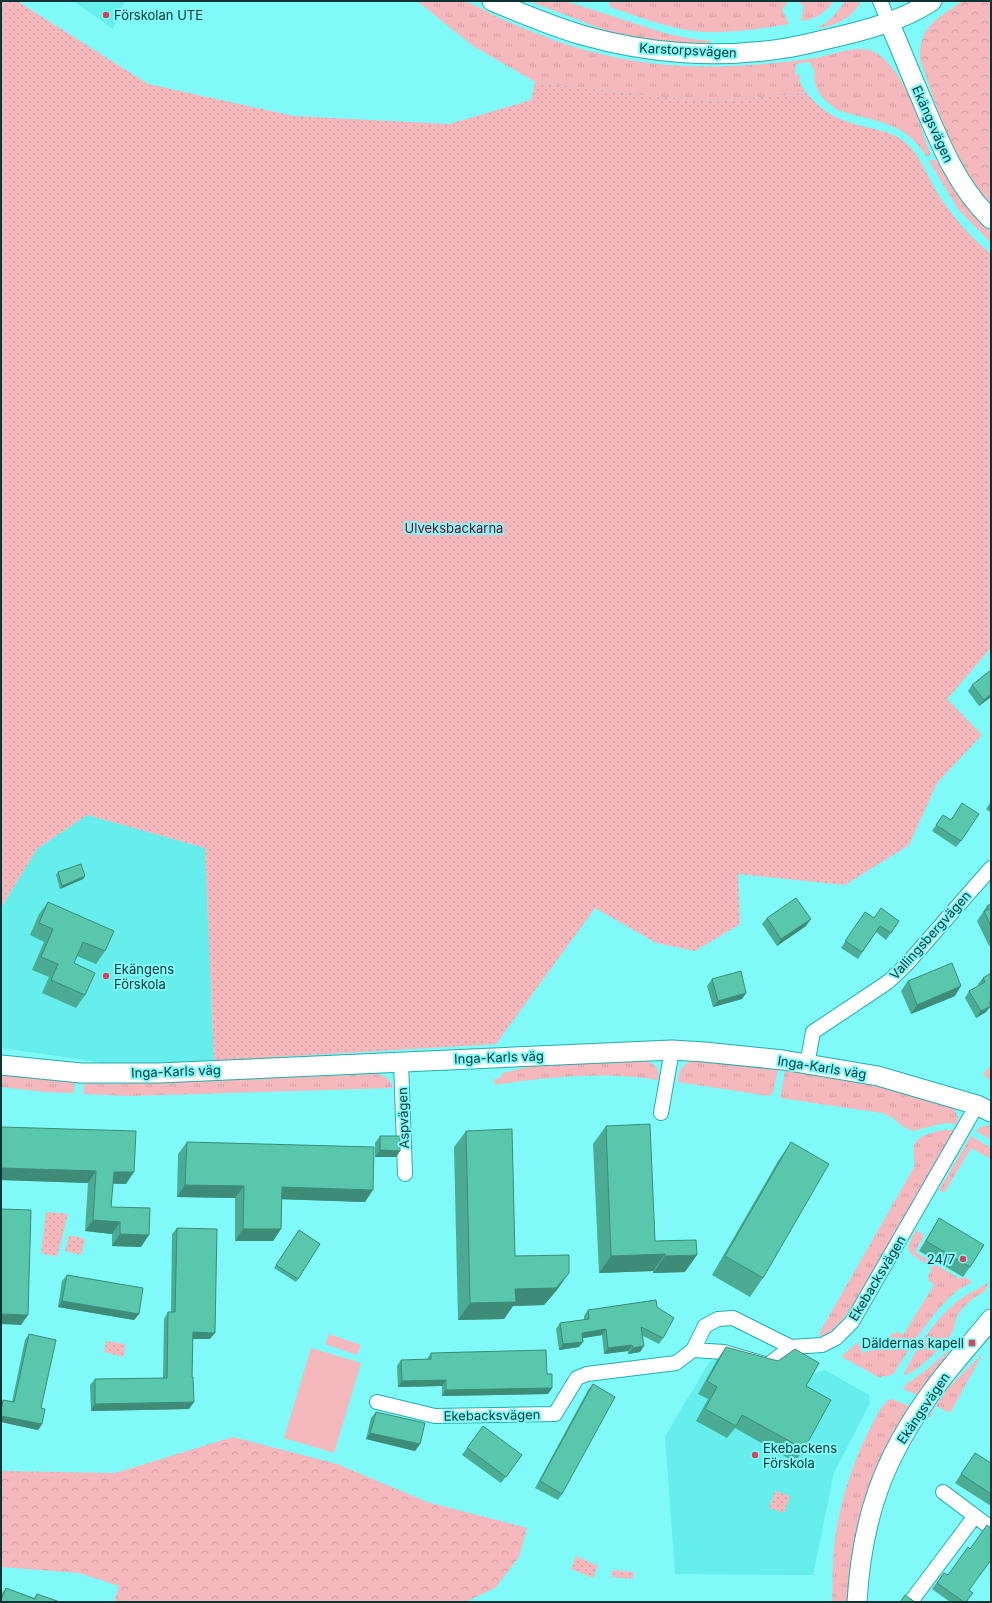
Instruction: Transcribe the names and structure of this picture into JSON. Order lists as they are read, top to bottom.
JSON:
{
  "streets": {
    "street": [
      "Karstorpsvägen",
      "Ekängsvägen",
      "Vallingsbergvägen",
      "Inga-Karls väg",
      "Aspvägen",
      "Ekebacksvägen"
    ]
  },
  "crossings": [
    ["Karstorpsvägen", "Ekängsvägen"],
    ["Vallingsbergvägen", "Inga-Karls väg"],
    ["Inga-Karls väg", "Aspvägen"],
    ["Inga-Karls väg", "Ekebacksvägen"]
  ],
  "parks": ["Ulveksbackarna"],
  "places": {
    "other": [
      "Förskolan UTE",
      "Ekängens Förskola",
      "24/7",
      "Ekebackens Förskola"
    ],
    "transit": ["Däldernas kapell"]
  }
}
